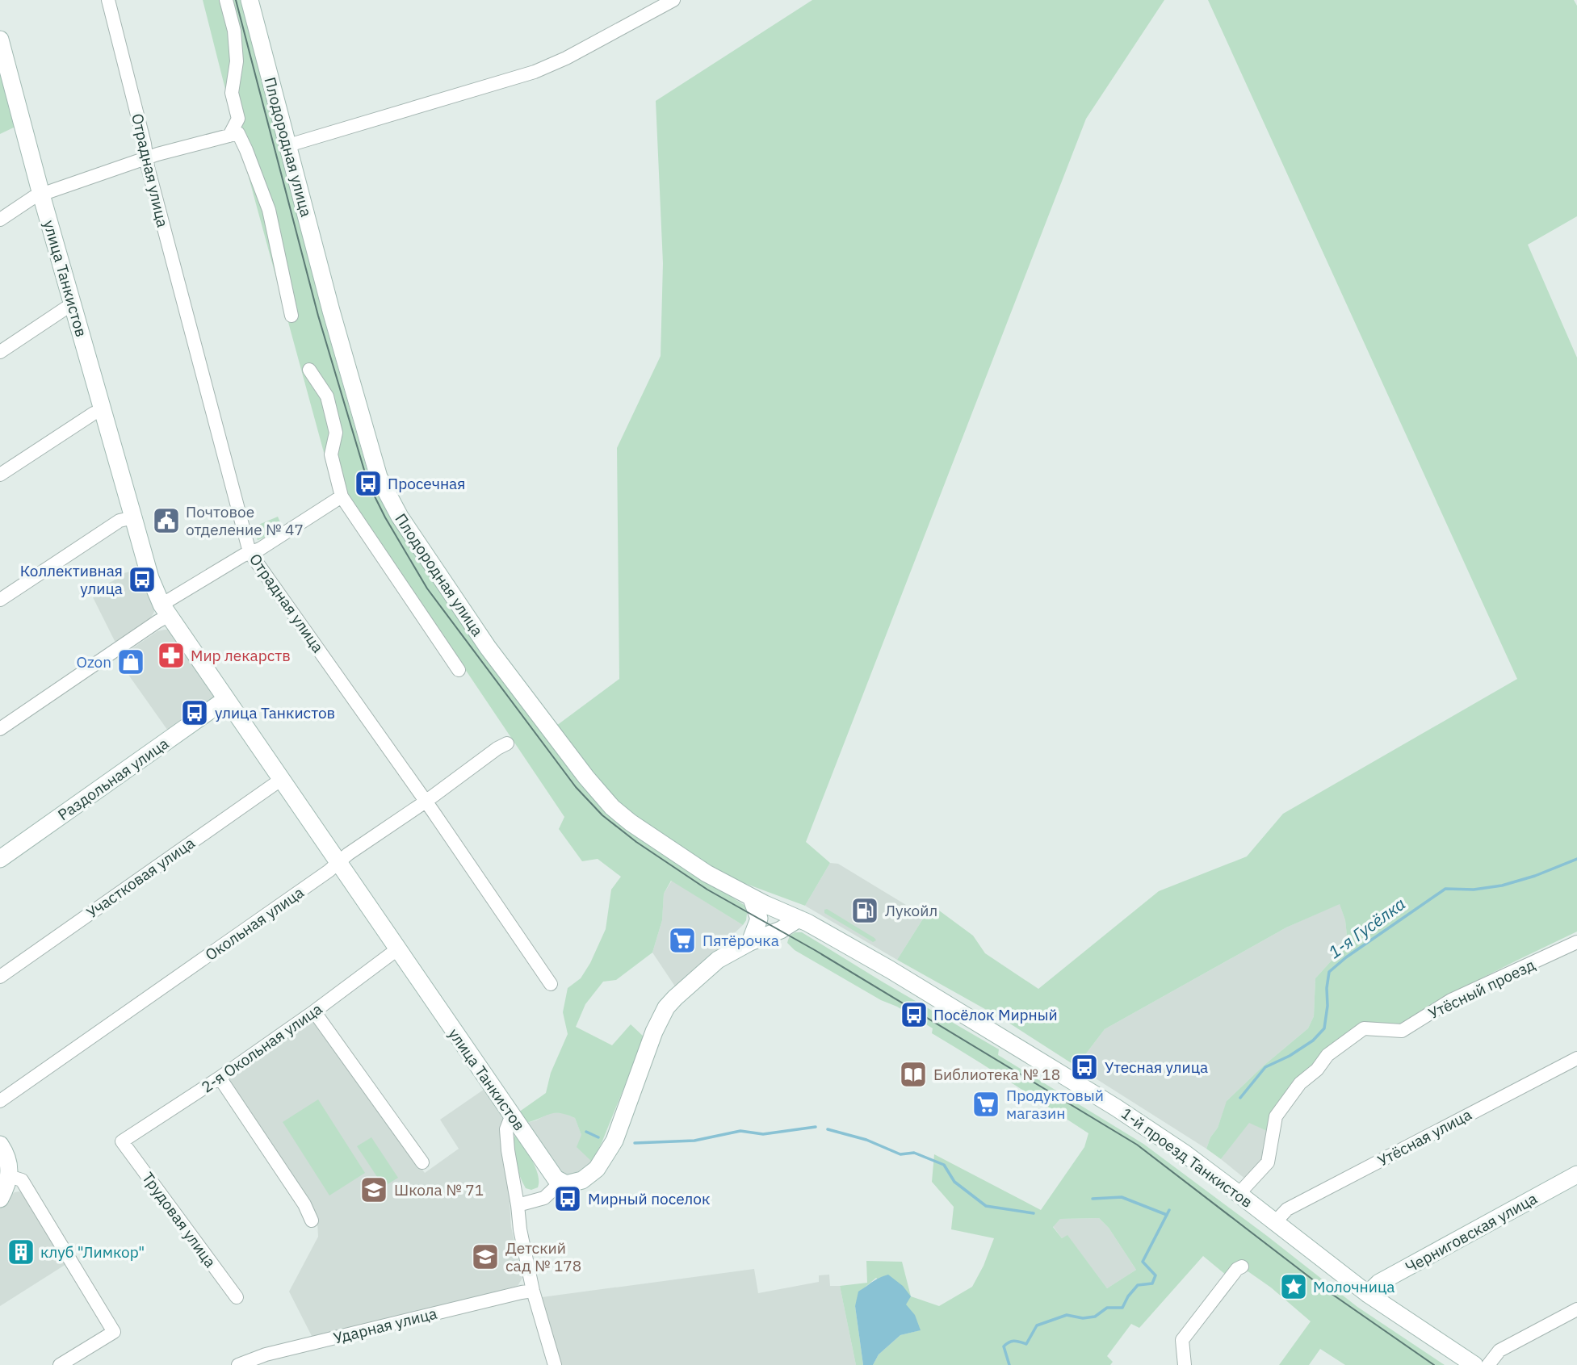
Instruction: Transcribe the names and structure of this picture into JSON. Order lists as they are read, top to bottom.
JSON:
{
  "streets": {
    "main road": [
      "Плодородная улица",
      "улица Танкистов",
      "Раздольная улица",
      "1-й проезд Танкистов",
      "Черниговская улица"
    ],
    "street": [
      "Отрадная улица",
      "Участковая улица",
      "Окольная улица",
      "Утёсный проезд",
      "2-я Окольная улица",
      "Утёсная улица",
      "Трудовая улица",
      "Ударная улица"
    ]
  },
  "crossings": [
    ["Плодородная улица", "1-й проезд Танкистов"],
    ["Отрадная улица", "Окольная улица"],
    ["улица Танкистов", "Раздольная улица"],
    ["улица Танкистов", "Участковая улица"],
    ["улица Танкистов", "Окольная улица"],
    ["улица Танкистов", "2-я Окольная улица"],
    ["Утёсный проезд", "1-й проезд Танкистов"],
    ["2-я Окольная улица", "Трудовая улица"],
    ["Утёсная улица", "1-й проезд Танкистов"],
    ["1-й проезд Танкистов", "Черниговская улица"]
  ],
  "water": ["1-я Гусёлка"],
  "places": {
    "bus stop": [
      "Просечная",
      "Коллективная улица",
      "улица Танкистов",
      "Посёлок Мирный",
      "Утесная улица",
      "Мирный поселок"
    ],
    "public building": ["Почтовое отделение № 47"],
    "pharmacy": ["Мир лекарств"],
    "shop": ["Ozon"],
    "fuel station": ["Лукойл"],
    "supermarket": ["Пятёрочка", "Продуктовый магазин"],
    "library": ["Библиотека № 18"],
    "school or university": ["Школа № 71", "Детский сад № 178"],
    "building": ["клуб \"Лимкор\""],
    "place": ["Молочница"]
  }
}
